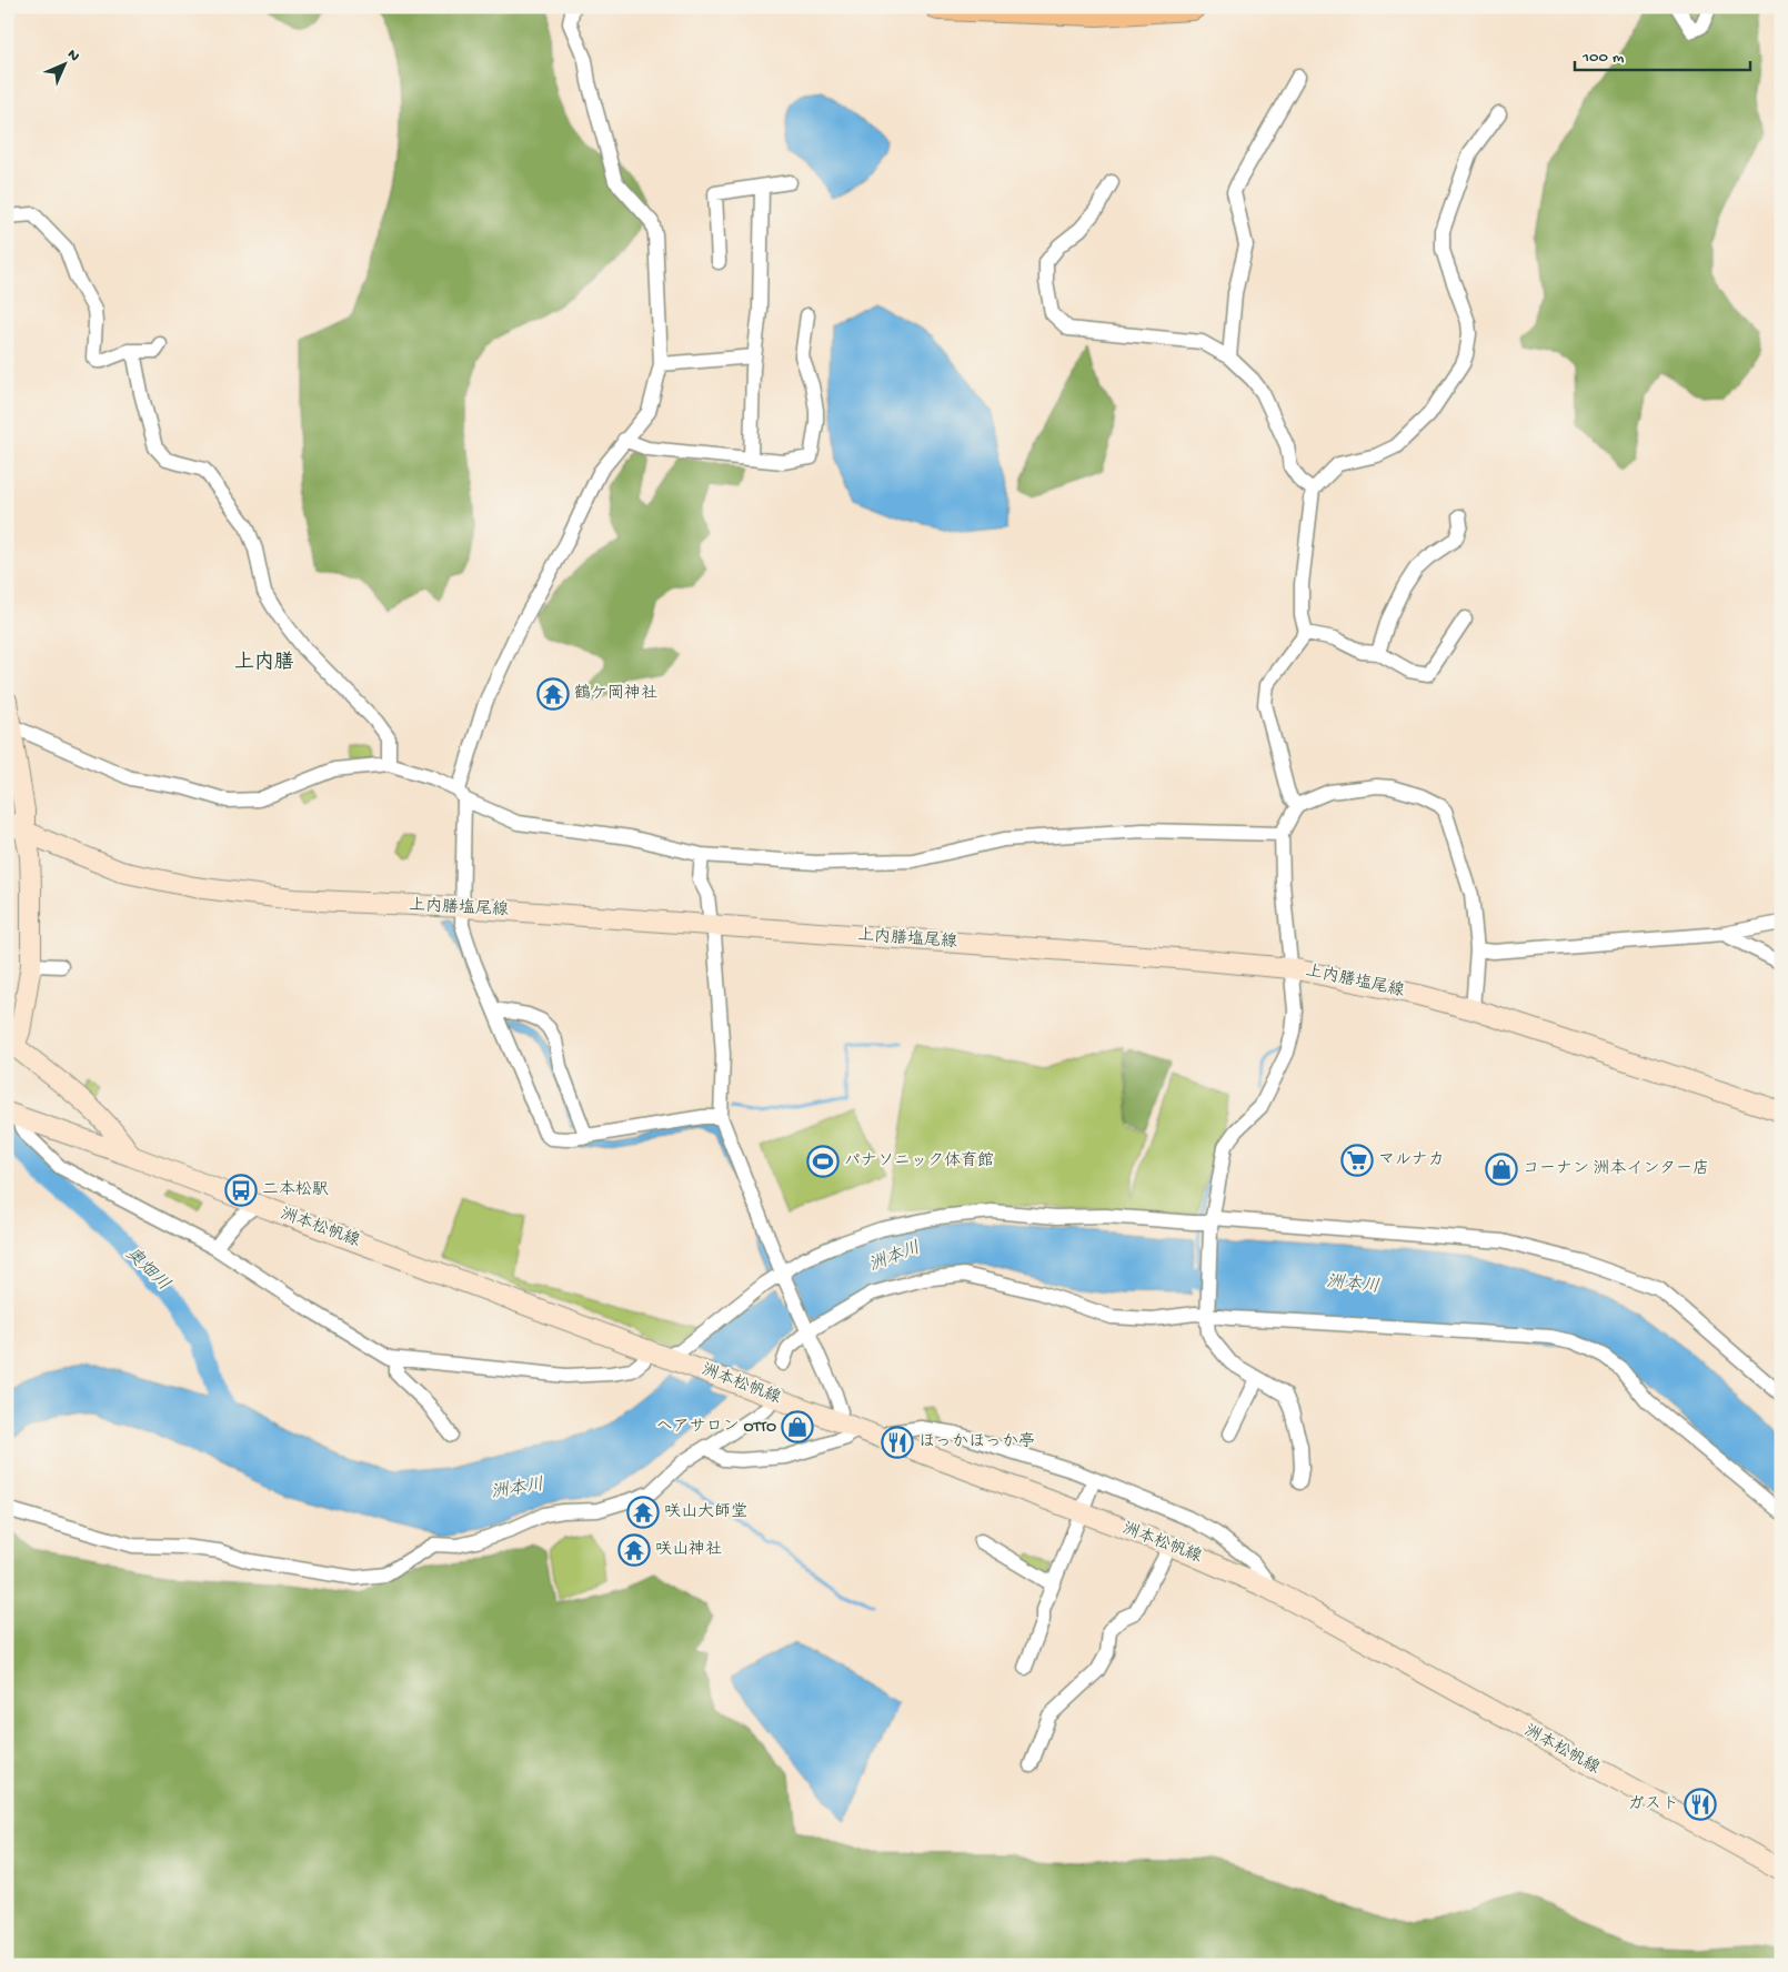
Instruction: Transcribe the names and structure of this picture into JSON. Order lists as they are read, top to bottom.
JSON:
{
  "streets": {
    "main road": ["上内膳塩尾線", "洲本松帆線"]
  },
  "districts": ["上内膳"],
  "water": ["洲本川", "奥畑川"],
  "places": {
    "temple": ["鶴ケ岡神社", "咲山大師堂", "咲山神社"],
    "supermarket": ["マルナカ"],
    "sports": ["パナソニック体育館"],
    "shop": ["コーナン 洲本インター店", "ヘアサロン OTTO"],
    "bus stop": ["二本松駅"],
    "restaurant": ["ほっかほっか亭", "ガスト"]
  },
  "scale_bar": "100 m",
  "north": "top right"
}
